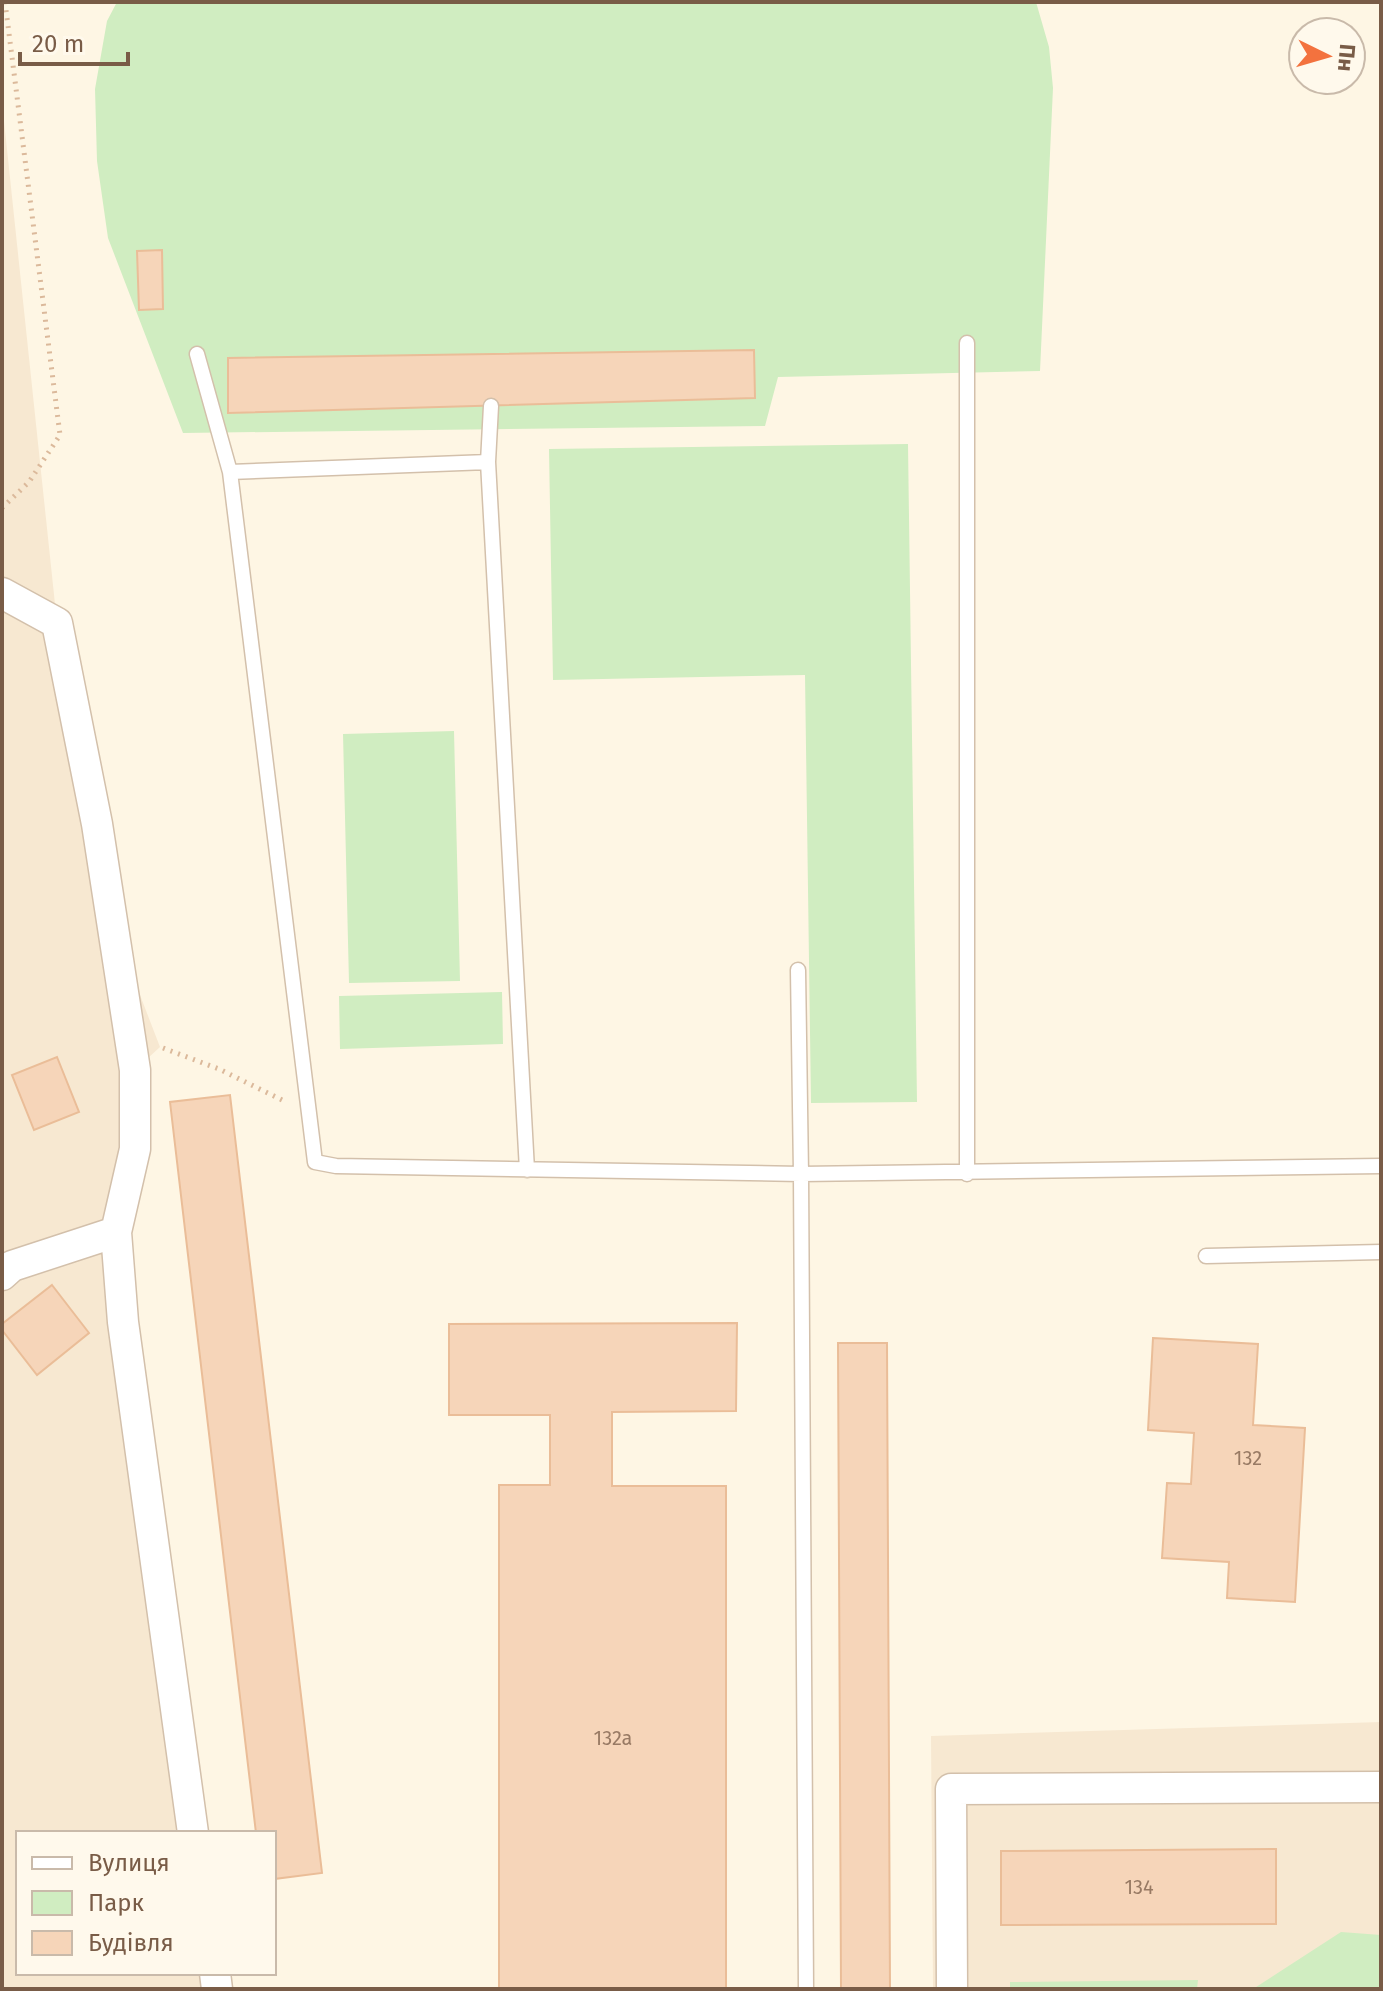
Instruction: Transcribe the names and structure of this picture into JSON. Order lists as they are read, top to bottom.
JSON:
{
  "house_numbers": ["132", "132а", "134"],
  "legend": ["Вулиця", "Парк", "Будівля"],
  "scale_bar": "20 m",
  "north": "right"
}
